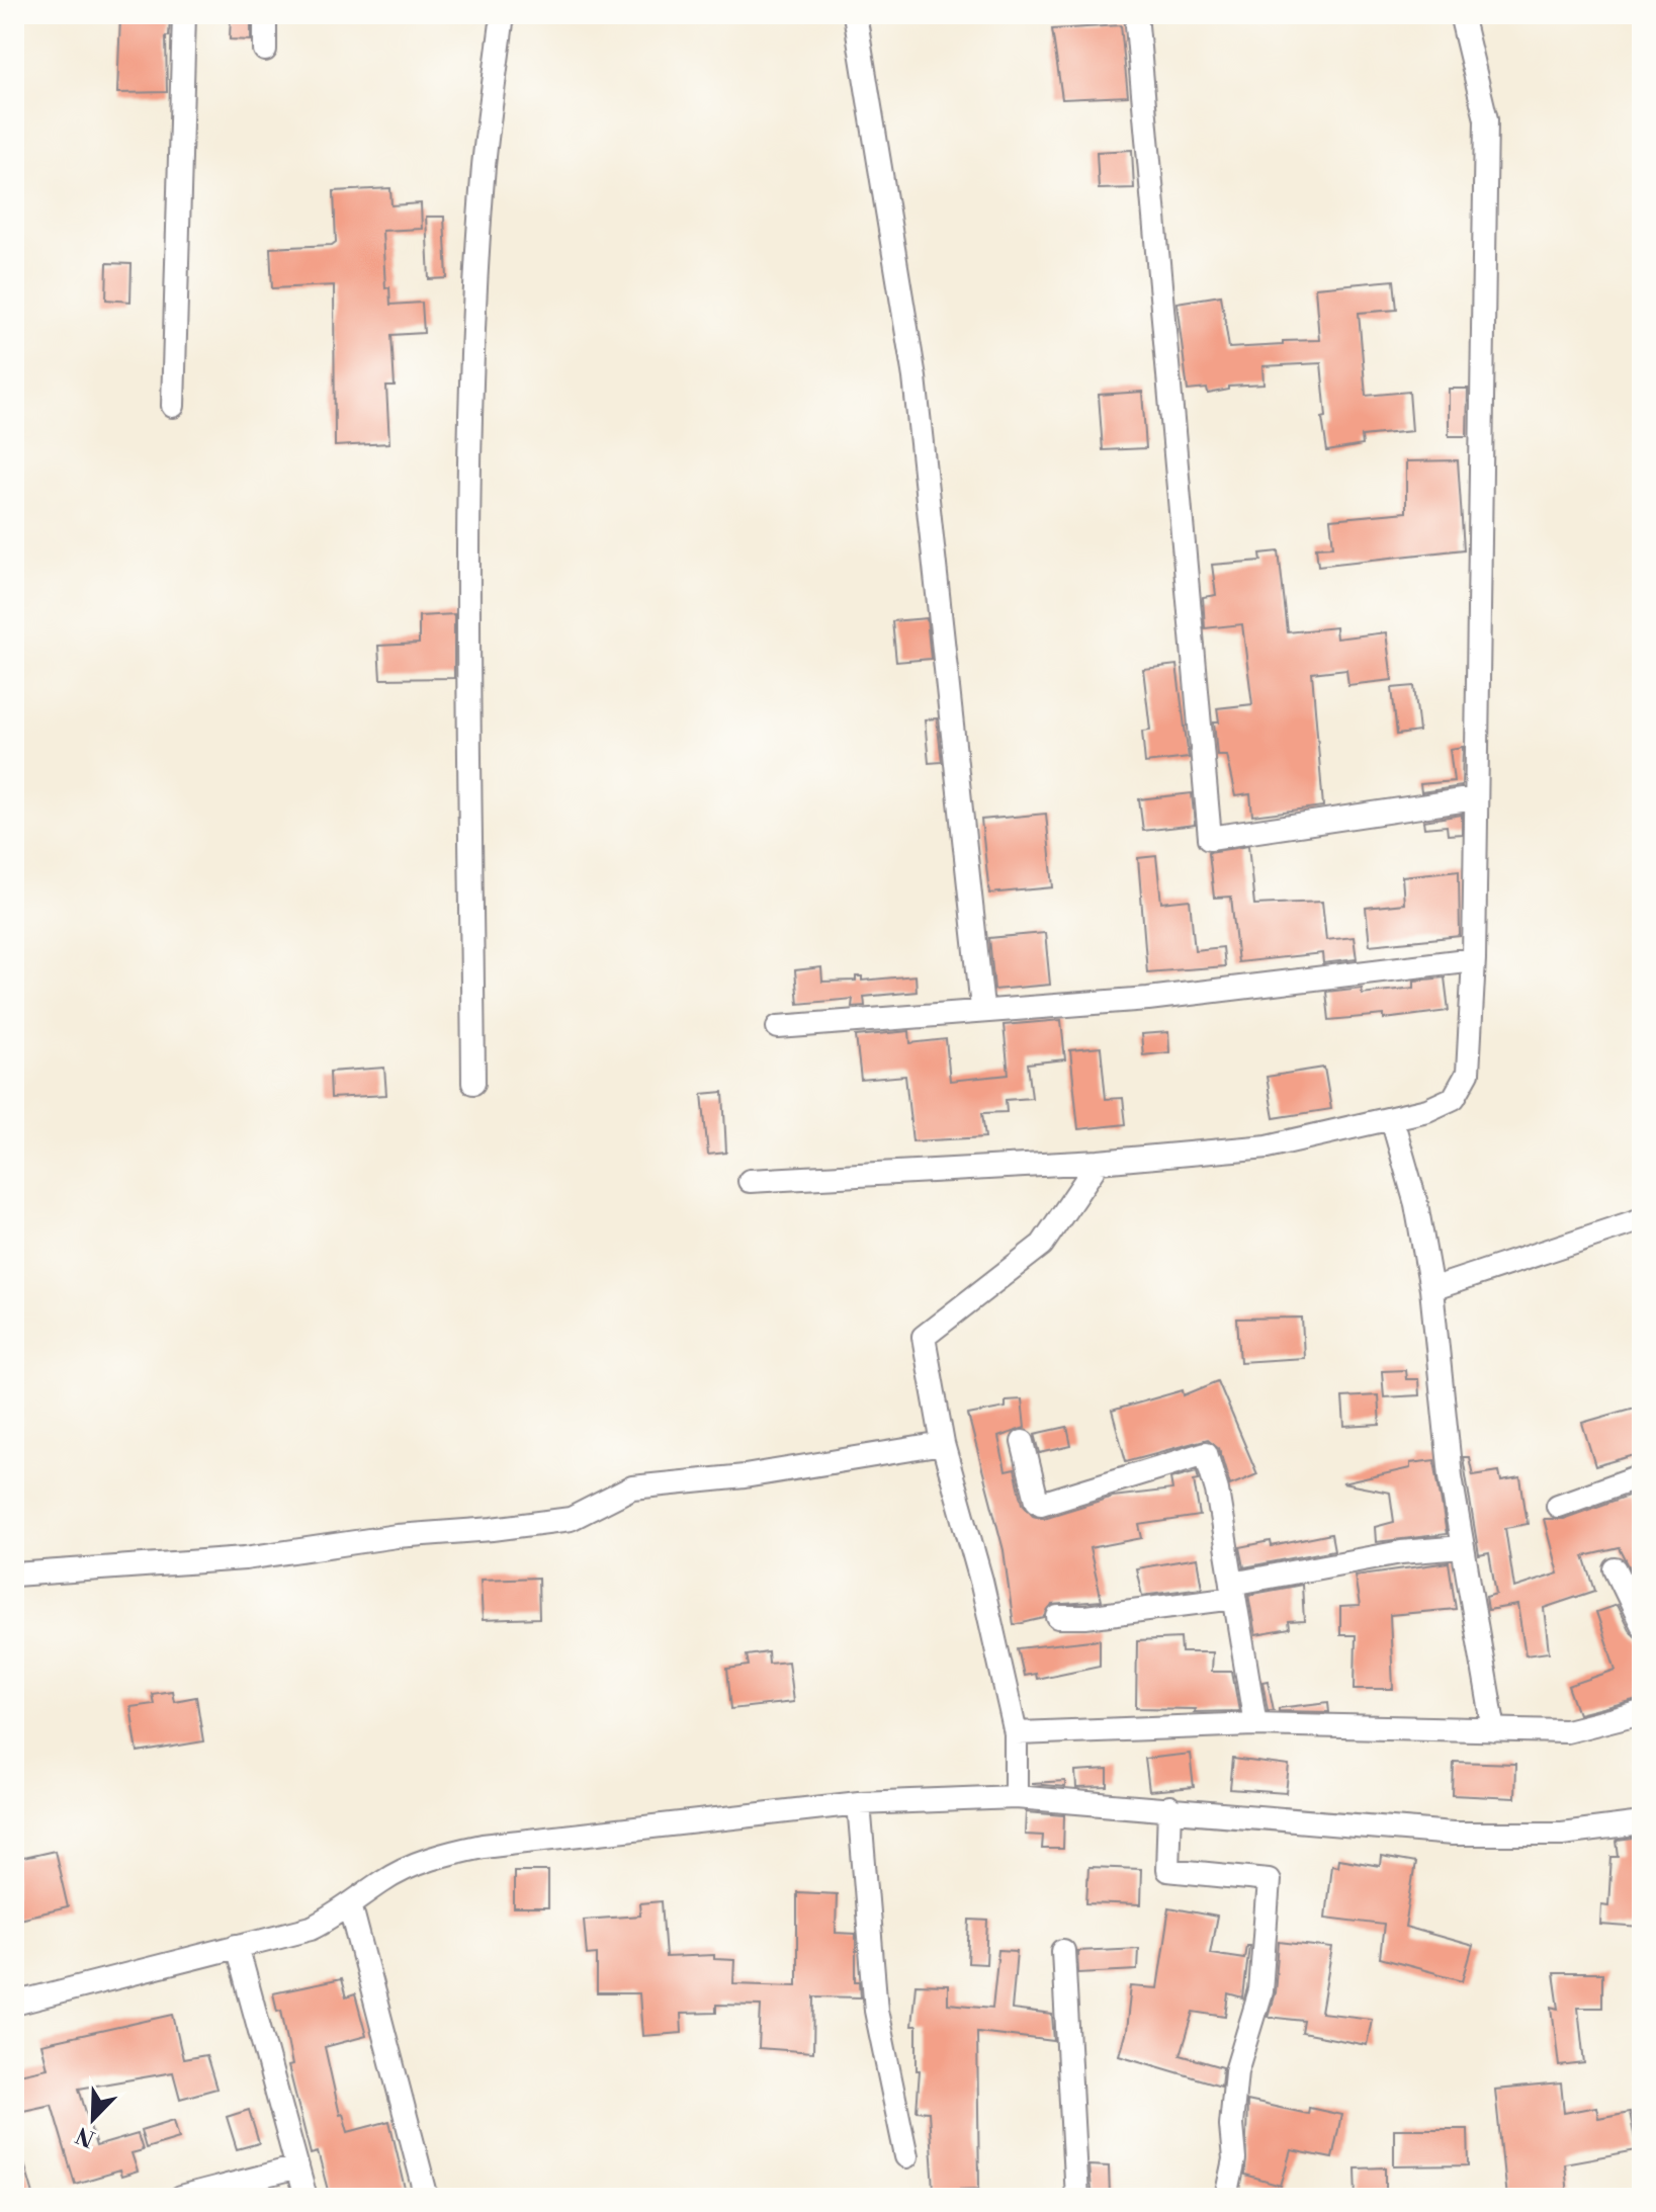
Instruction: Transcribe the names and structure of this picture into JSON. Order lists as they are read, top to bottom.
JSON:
{
  "north": "bottom left"
}
